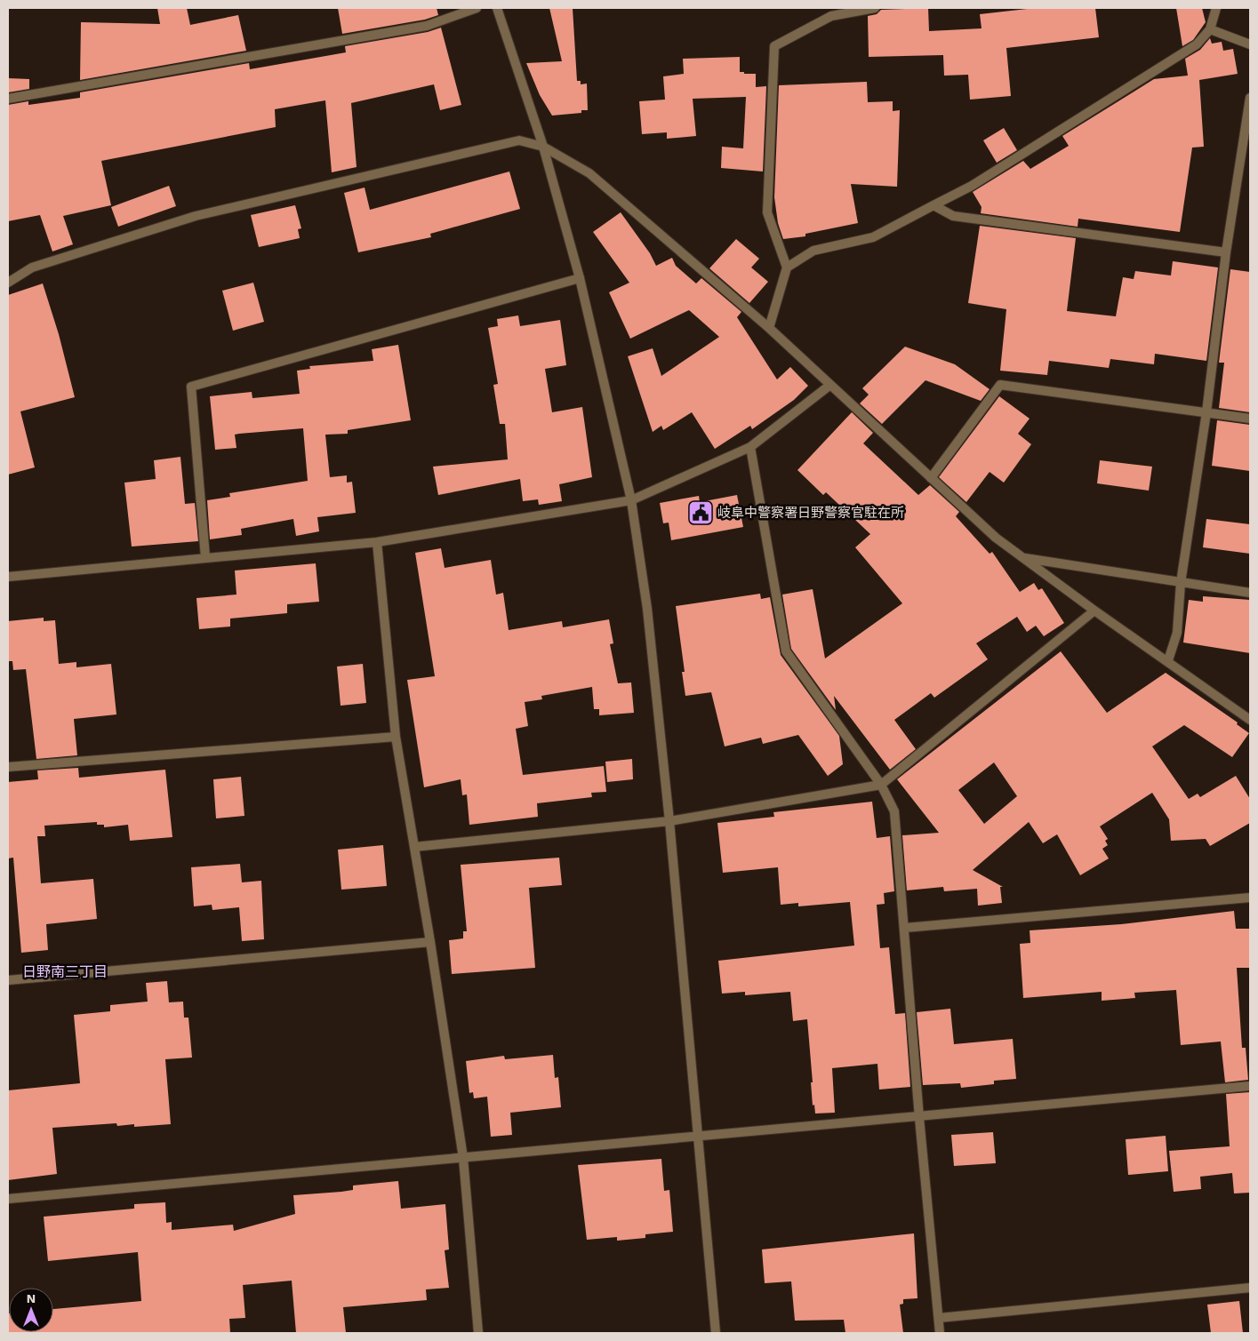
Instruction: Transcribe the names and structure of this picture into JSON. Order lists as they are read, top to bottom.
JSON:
{
  "districts": ["日野南三丁目"],
  "places": {
    "public building": ["岐阜中警察署日野警察官駐在所"]
  },
  "north": "top"
}
